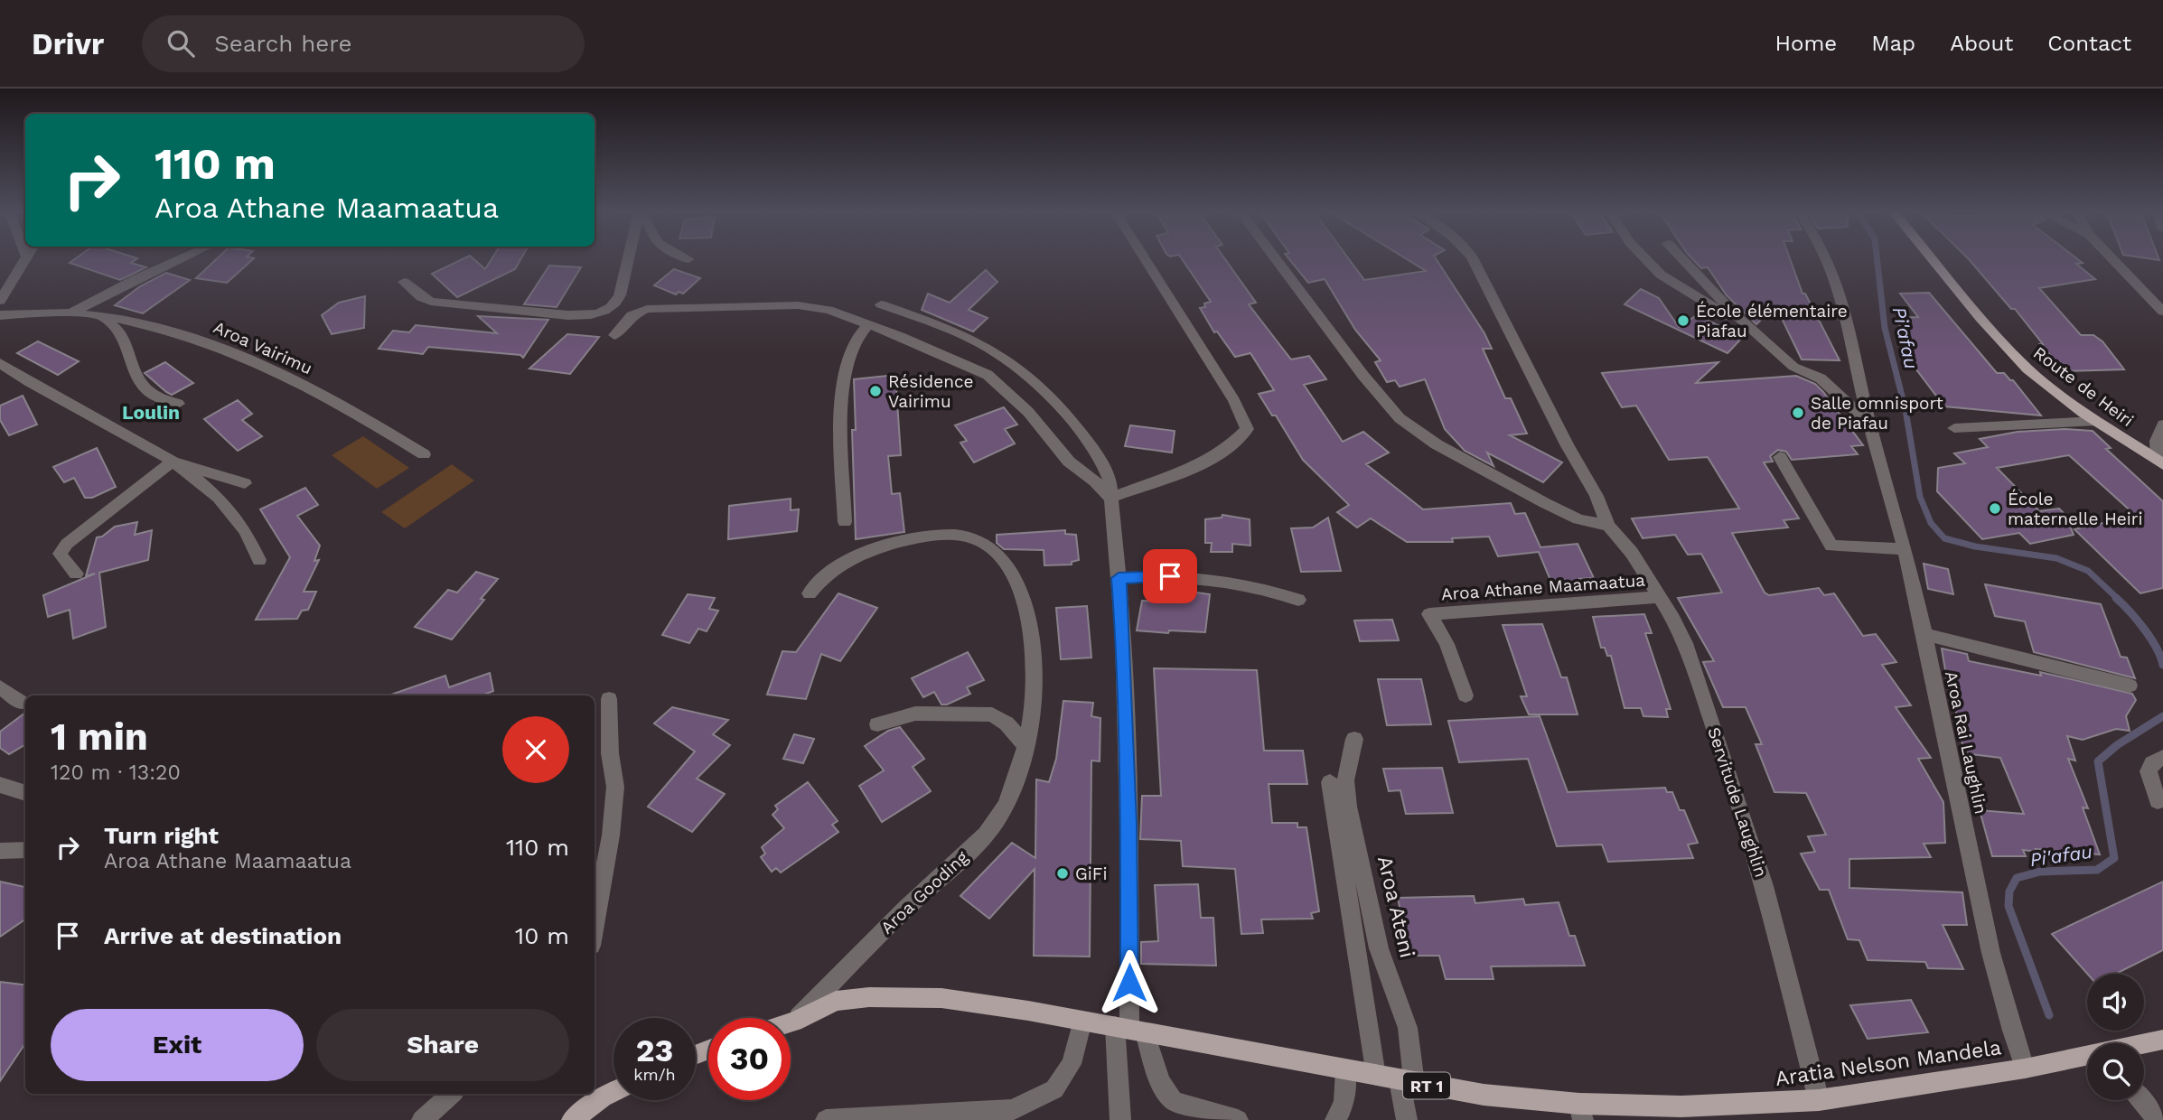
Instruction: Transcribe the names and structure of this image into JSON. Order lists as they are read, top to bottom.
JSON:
{
  "streets": {
    "main road": ["Route de Heiri", "Aratia Nelson Mandela", "RT 1"],
    "street": [
      "Aroa Vairimu",
      "Aroa Athane Maamaatua",
      "Aroa Rai Laughlin",
      "Servitude Laughlin",
      "Aroa Gooding",
      "Aroa Ateni"
    ]
  },
  "crossings": [
    ["Aroa Athane Maamaatua", "Servitude Laughlin"],
    ["Aroa Rai Laughlin", "Aratia Nelson Mandela"],
    ["Servitude Laughlin", "Aratia Nelson Mandela"],
    ["Aroa Gooding", "Aratia Nelson Mandela"],
    ["Aroa Ateni", "Aratia Nelson Mandela"]
  ],
  "districts": ["Loulin"],
  "water": ["Pi'afau"],
  "places": [
    "École élémentaire Piafau",
    "Résidence Vairimu",
    "Salle omnisport de Piafau",
    "École maternelle Heiri",
    "GiFi"
  ],
  "page": {
    "header": "Drivr",
    "search": "Search here",
    "nav": [
      "Home",
      "Map",
      "About",
      "Contact"
    ],
    "turn": ["110 m", "Aroa Athane Maamaatua"],
    "heading": ["1 min", "120 m · 13:20"],
    "list": [
      {
        "name": "Turn right",
        "note": "Aroa Athane Maamaatua",
        "value": "110 m"
      },
      {
        "name": "Arrive at destination",
        "value": "10 m"
      }
    ],
    "buttons": ["Exit", "Share"],
    "speed": "23 km/h",
    "limit": "30"
  }
}
